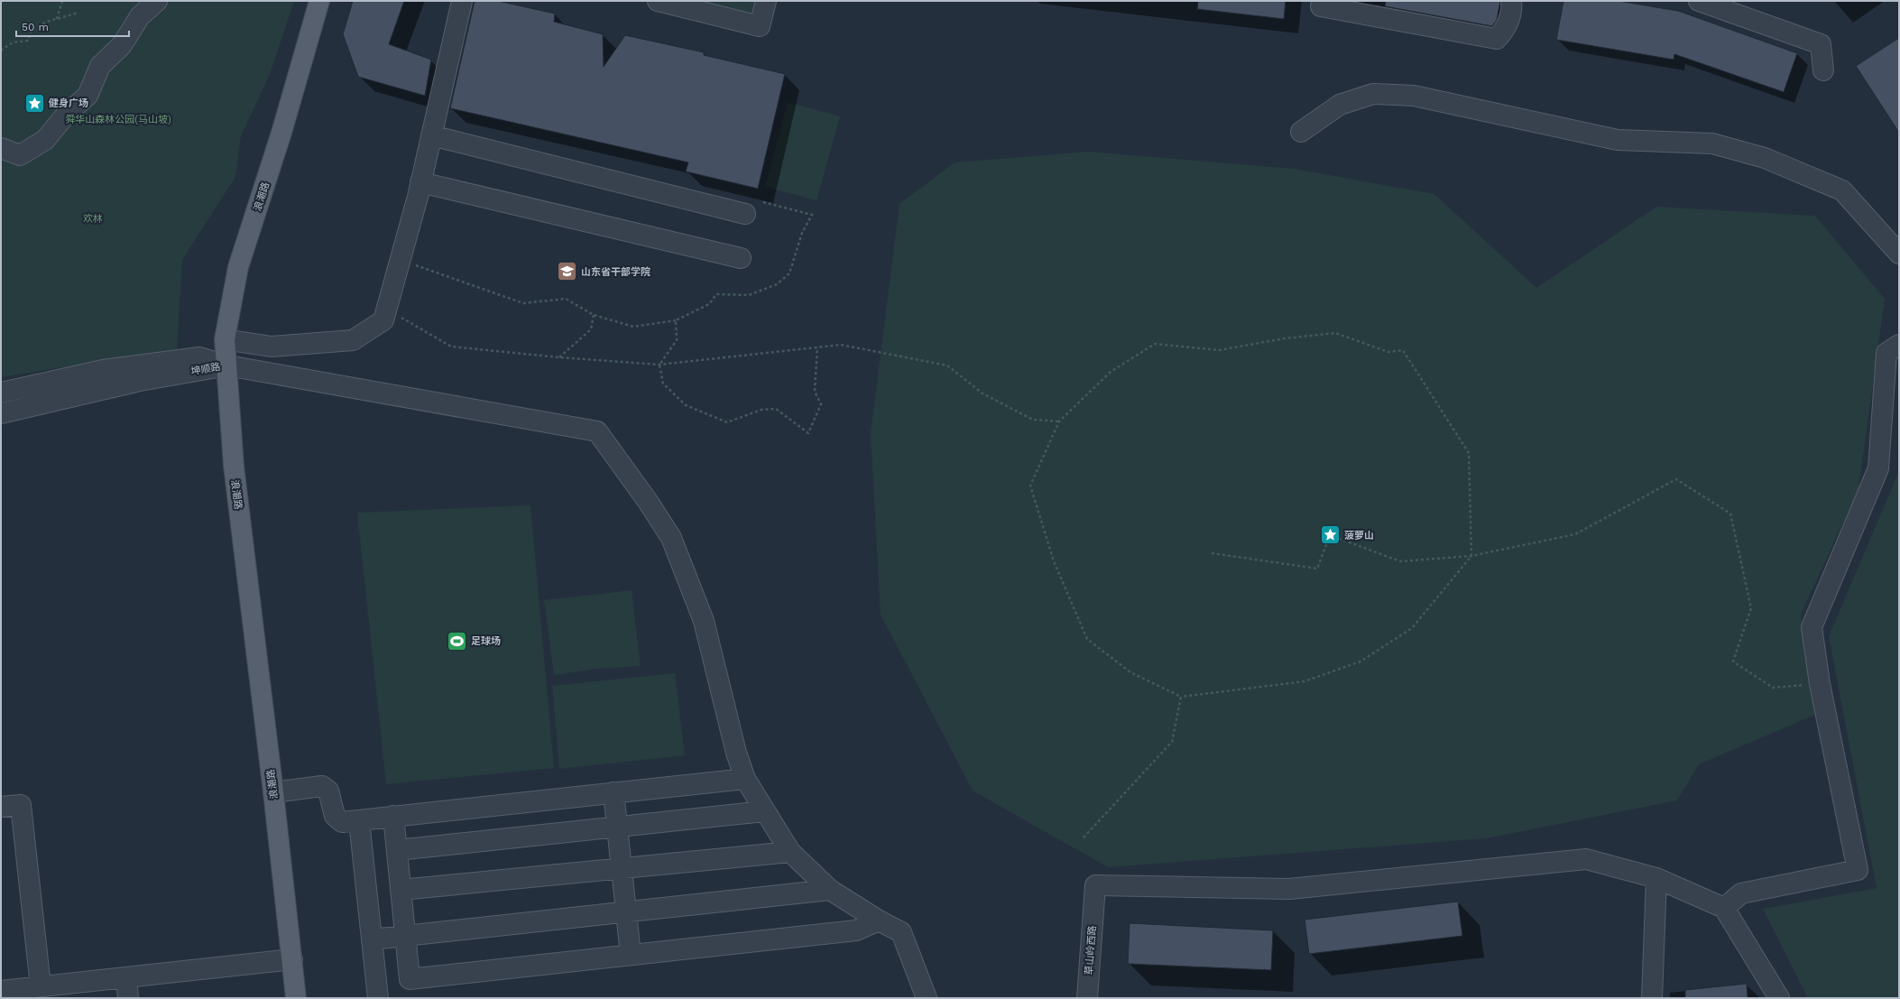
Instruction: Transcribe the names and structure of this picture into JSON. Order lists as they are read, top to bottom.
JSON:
{
  "streets": {
    "main road": ["浪潮路"],
    "street": ["坤顺路", "草山岭西路"]
  },
  "crossings": [
    ["浪潮路", "坤顺路"]
  ],
  "parks": ["舜华山森林公园(马山坡)", "欢林"],
  "places": {
    "place": ["健身广场", "菠萝山"],
    "school or university": ["山东省干部学院"],
    "sports": ["足球场"]
  },
  "scale_bar": "50 m"
}
